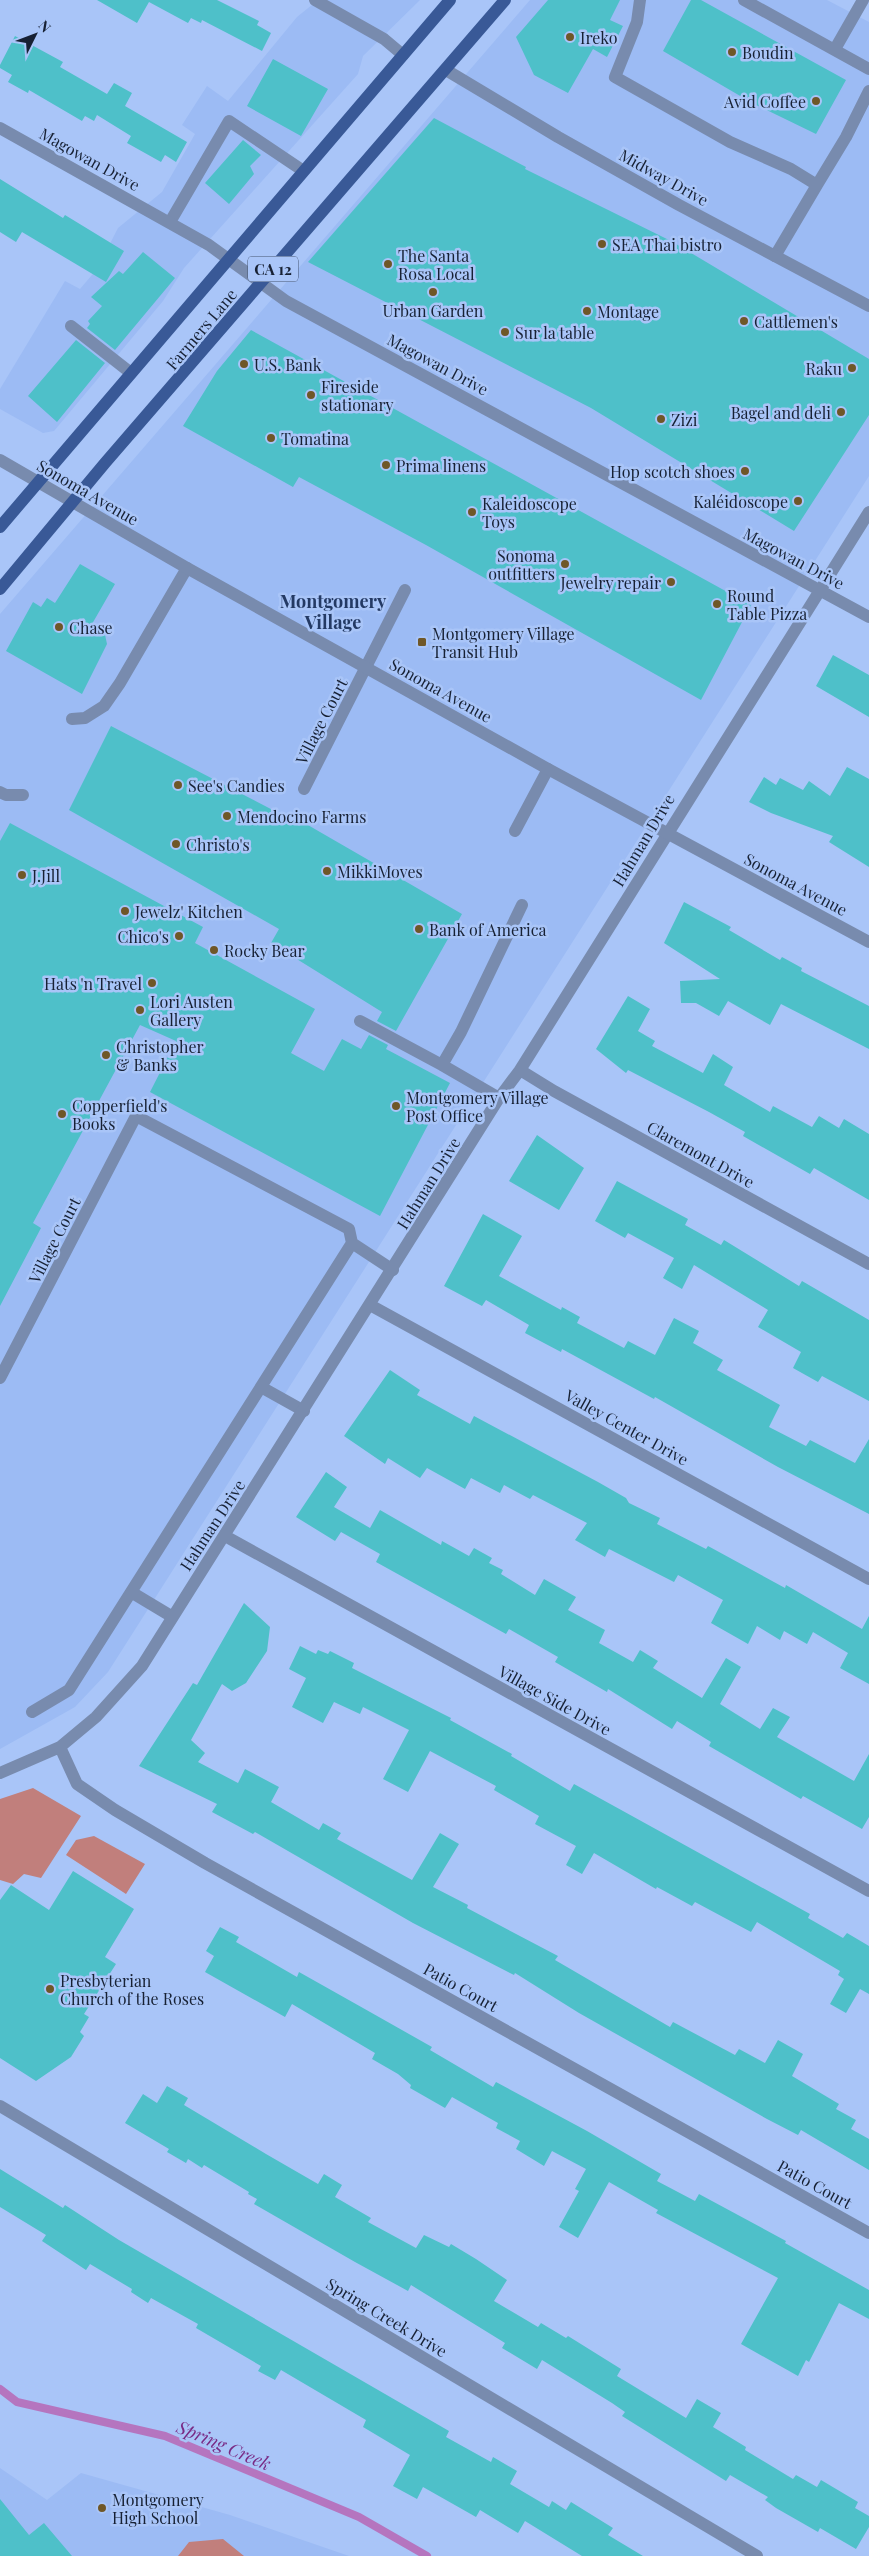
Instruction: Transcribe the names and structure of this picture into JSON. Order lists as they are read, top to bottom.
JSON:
{
  "streets": {
    "main road": ["CA 12", "Farmers Lane"],
    "street": [
      "Magowan Drive",
      "Midway Drive",
      "Sonoma Avenue",
      "Village Court",
      "Hahman Drive",
      "Claremont Drive",
      "Valley Center Drive",
      "Village Side Drive",
      "Patio Court",
      "Spring Creek Drive"
    ]
  },
  "crossings": [
    ["Magowan Drive", "Farmers Lane"],
    ["Magowan Drive", "Hahman Drive"],
    ["Midway Drive", "Farmers Lane"],
    ["Farmers Lane", "Sonoma Avenue"],
    ["Sonoma Avenue", "Village Court"],
    ["Sonoma Avenue", "Hahman Drive"],
    ["Hahman Drive", "Claremont Drive"],
    ["Hahman Drive", "Valley Center Drive"],
    ["Hahman Drive", "Village Side Drive"],
    ["Hahman Drive", "Patio Court"]
  ],
  "districts": ["Montgomery Village"],
  "water": ["Spring Creek"],
  "places": {
    "other": [
      "Ireko",
      "Boudin",
      "Avid Coffee",
      "SEA Thai bistro",
      "The Santa Rosa Local",
      "Urban Garden",
      "Montage",
      "Cattlemen's",
      "Sur la table",
      "U.S. Bank",
      "Raku",
      "Fireside stationary",
      "Bagel and deli",
      "Zizi",
      "Tomatina",
      "Prima linens",
      "Hop scotch shoes",
      "Kaléidoscope",
      "Kaleidoscope Toys",
      "Sonoma outfitters",
      "Jewelry repair",
      "Round Table Pizza",
      "Chase",
      "See's Candies",
      "Mendocino Farms",
      "Christo's",
      "MikkiMoves",
      "J.Jill",
      "Jewelz' Kitchen",
      "Bank of America",
      "Chico's",
      "Rocky Bear",
      "Hats 'n Travel",
      "Lori Austen Gallery",
      "Christopher & Banks",
      "Montgomery Village Post Office",
      "Copperfield's Books",
      "Presbyterian Church of the Roses",
      "Montgomery High School"
    ],
    "transit": ["Montgomery Village Transit Hub"]
  },
  "north": "top right"
}
